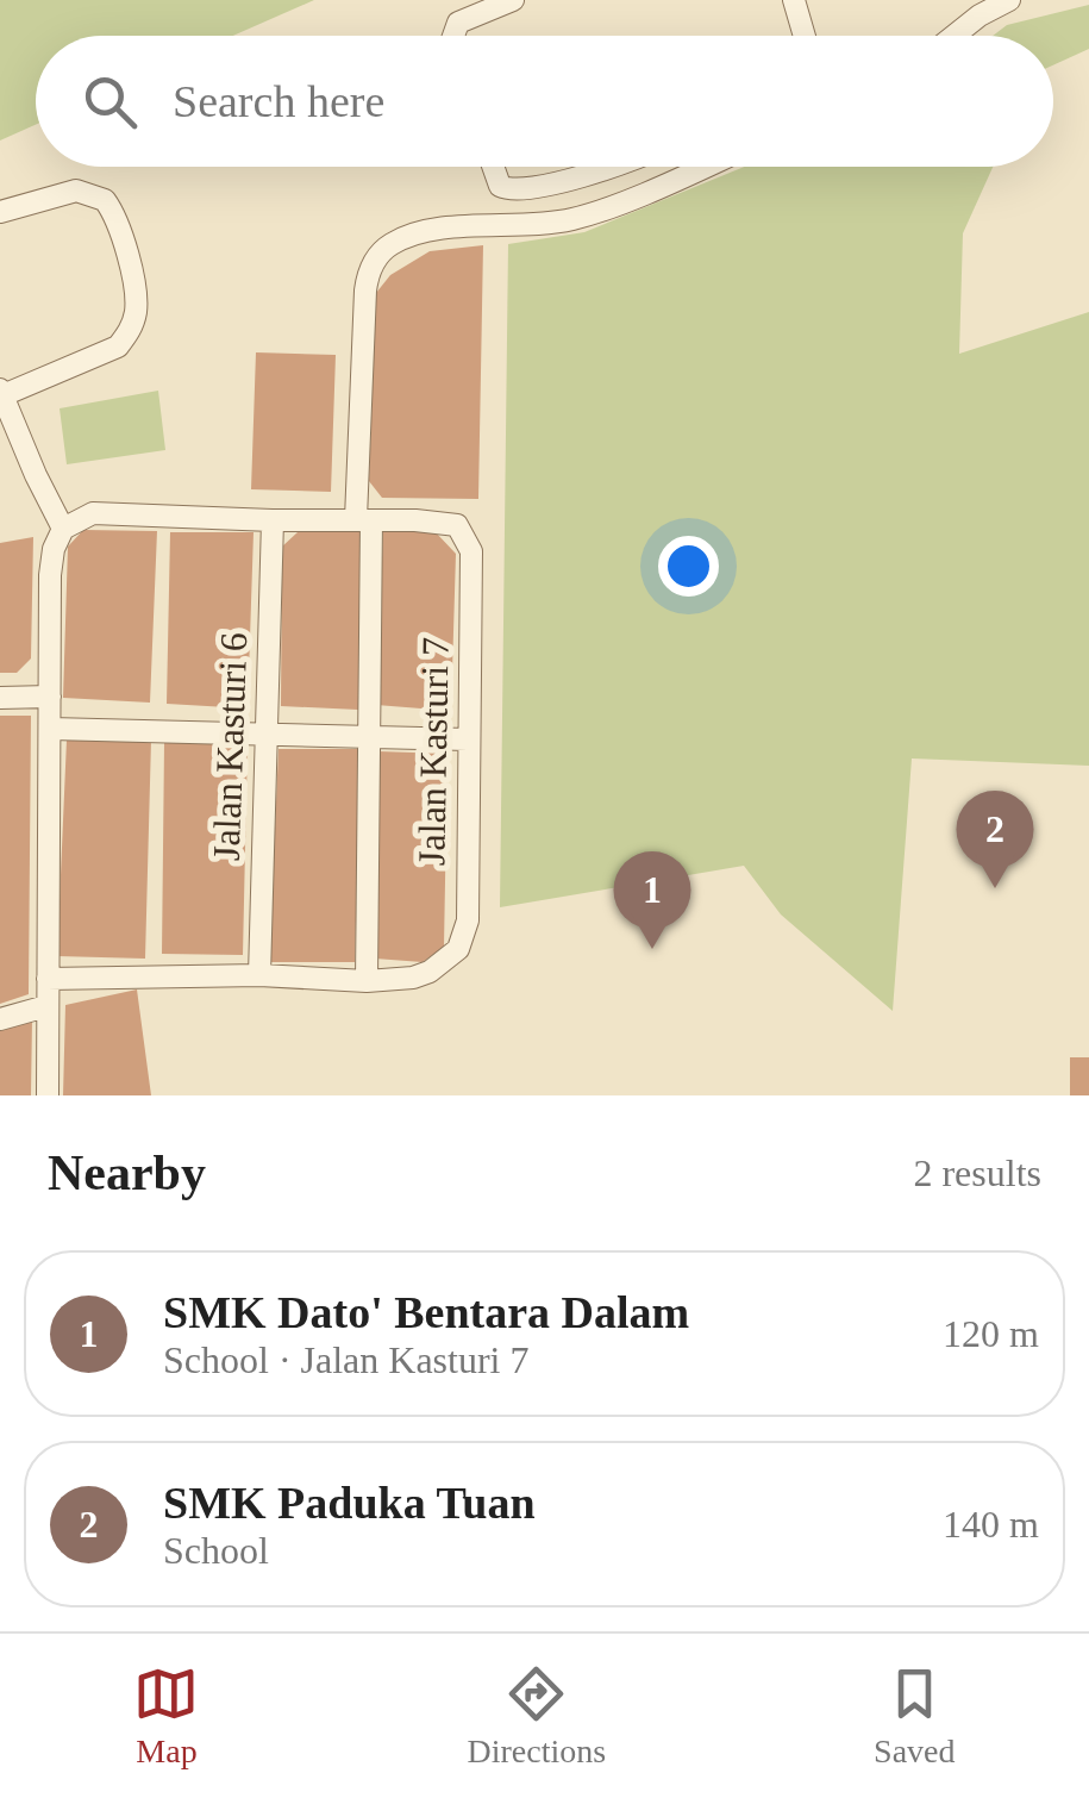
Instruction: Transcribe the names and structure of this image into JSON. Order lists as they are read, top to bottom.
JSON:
{
  "streets": {
    "street": ["Jalan Kasturi 6", "Jalan Kasturi 7"]
  },
  "crossings": [
    ["Jalan Kasturi 6", "Jalan Kasturi 7"]
  ],
  "page": {
    "search": "Search here",
    "pins": ["2", "1"],
    "heading": ["Nearby", "2 results"],
    "list": [
      {
        "mark": "1",
        "name": "SMK Dato' Bentara Dalam",
        "note": "School · Jalan Kasturi 7",
        "value": "120 m"
      },
      {
        "mark": "2",
        "name": "SMK Paduka Tuan",
        "note": "School",
        "value": "140 m"
      }
    ],
    "nav": ["Map", "Directions", "Saved"]
  }
}
